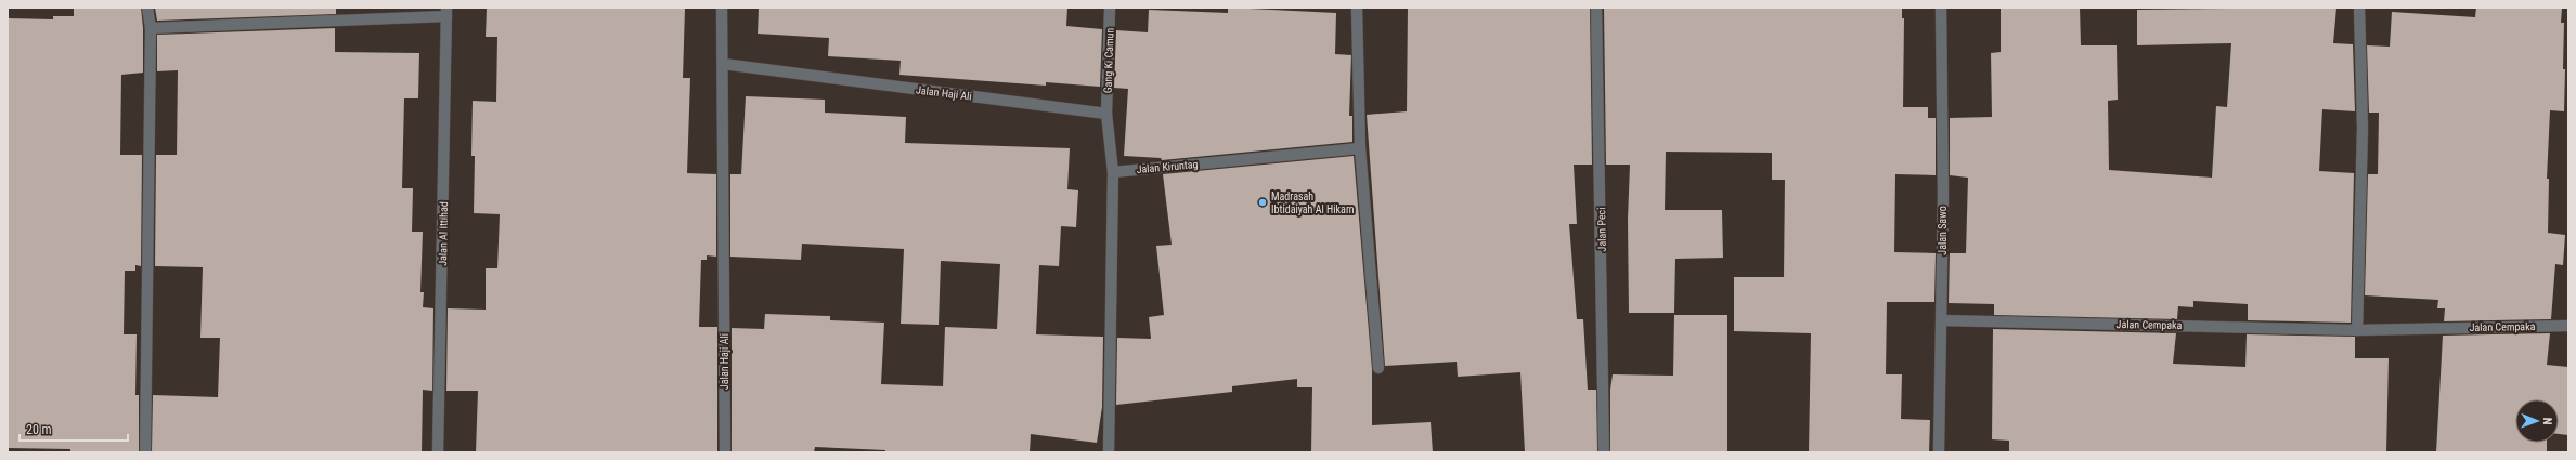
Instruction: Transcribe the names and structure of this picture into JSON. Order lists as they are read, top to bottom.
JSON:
{
  "streets": {
    "street": [
      "Gang Ki Camun",
      "Jalan Haji Ali",
      "Jalan Kiruntag",
      "Jalan Peci",
      "Jalan Sawo",
      "Jalan Al Ittihad",
      "Jalan Cempaka"
    ]
  },
  "crossings": [
    ["Gang Ki Camun", "Jalan Haji Ali"],
    ["Jalan Sawo", "Jalan Cempaka"]
  ],
  "places": ["Madrasah Ibtidaiyah Al Hikam"],
  "scale_bar": "20 m",
  "north": "right"
}
